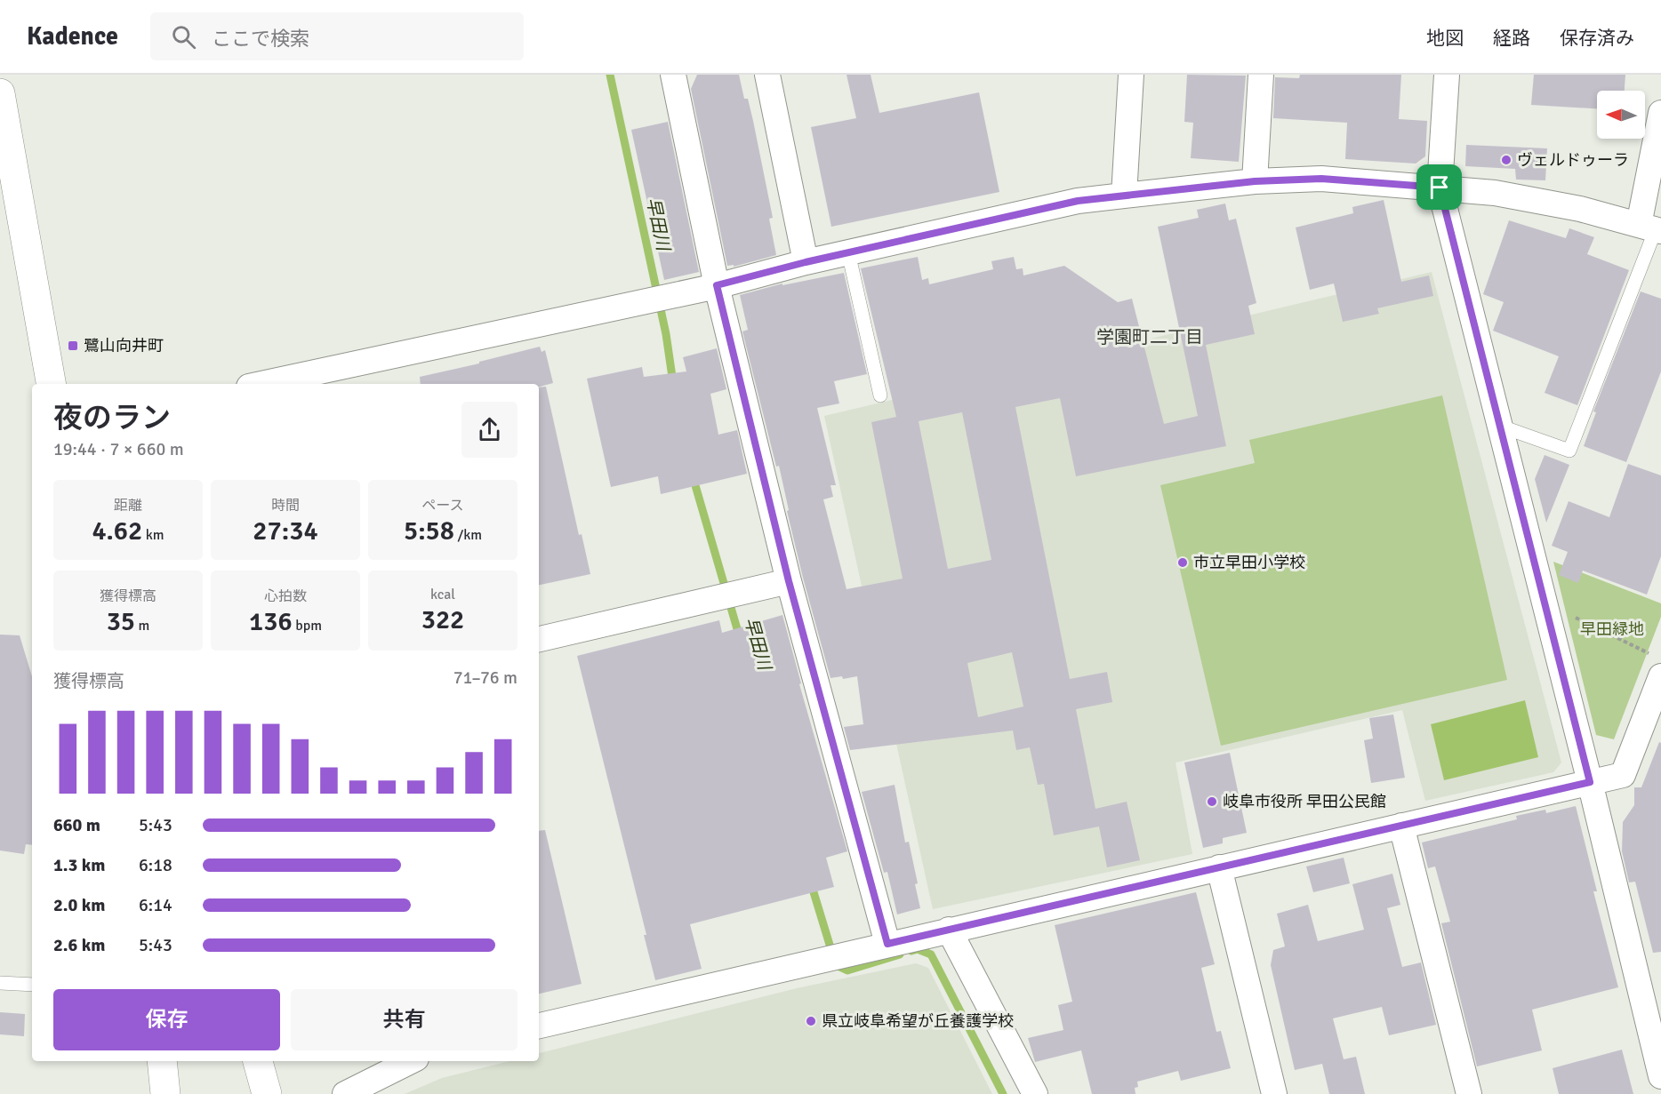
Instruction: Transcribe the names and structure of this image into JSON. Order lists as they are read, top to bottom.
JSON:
{
  "districts": ["学園町二丁目"],
  "water": ["早田川"],
  "parks": ["早田緑地"],
  "places": {
    "other": [
      "ヴェルドゥーラ",
      "市立早田小学校",
      "岐阜市役所 早田公民館",
      "県立岐阜希望が丘養護学校"
    ],
    "transit": ["鷺山向井町"]
  },
  "north": "left",
  "page": {
    "header": "Kadence",
    "search": "ここで検索",
    "nav": ["地図", "経路", "保存済み"],
    "heading": ["夜のラン", "19:44 · 7 × 660 m"],
    "stats": [
      ["距離", "4.62 km"],
      ["時間", "27:34"],
      ["ペース", "5:58 /km"],
      ["獲得標高", "35 m"],
      ["心拍数", "136 bpm"],
      ["kcal", "322"]
    ],
    "chart": ["獲得標高", "71–76 m"],
    "list": [
      {
        "name": "660 m",
        "note": "5:43"
      },
      {
        "name": "1.3 km",
        "note": "6:18"
      },
      {
        "name": "2.0 km",
        "note": "6:14"
      },
      {
        "name": "2.6 km",
        "note": "5:43"
      }
    ],
    "buttons": ["保存", "共有"]
  }
}
